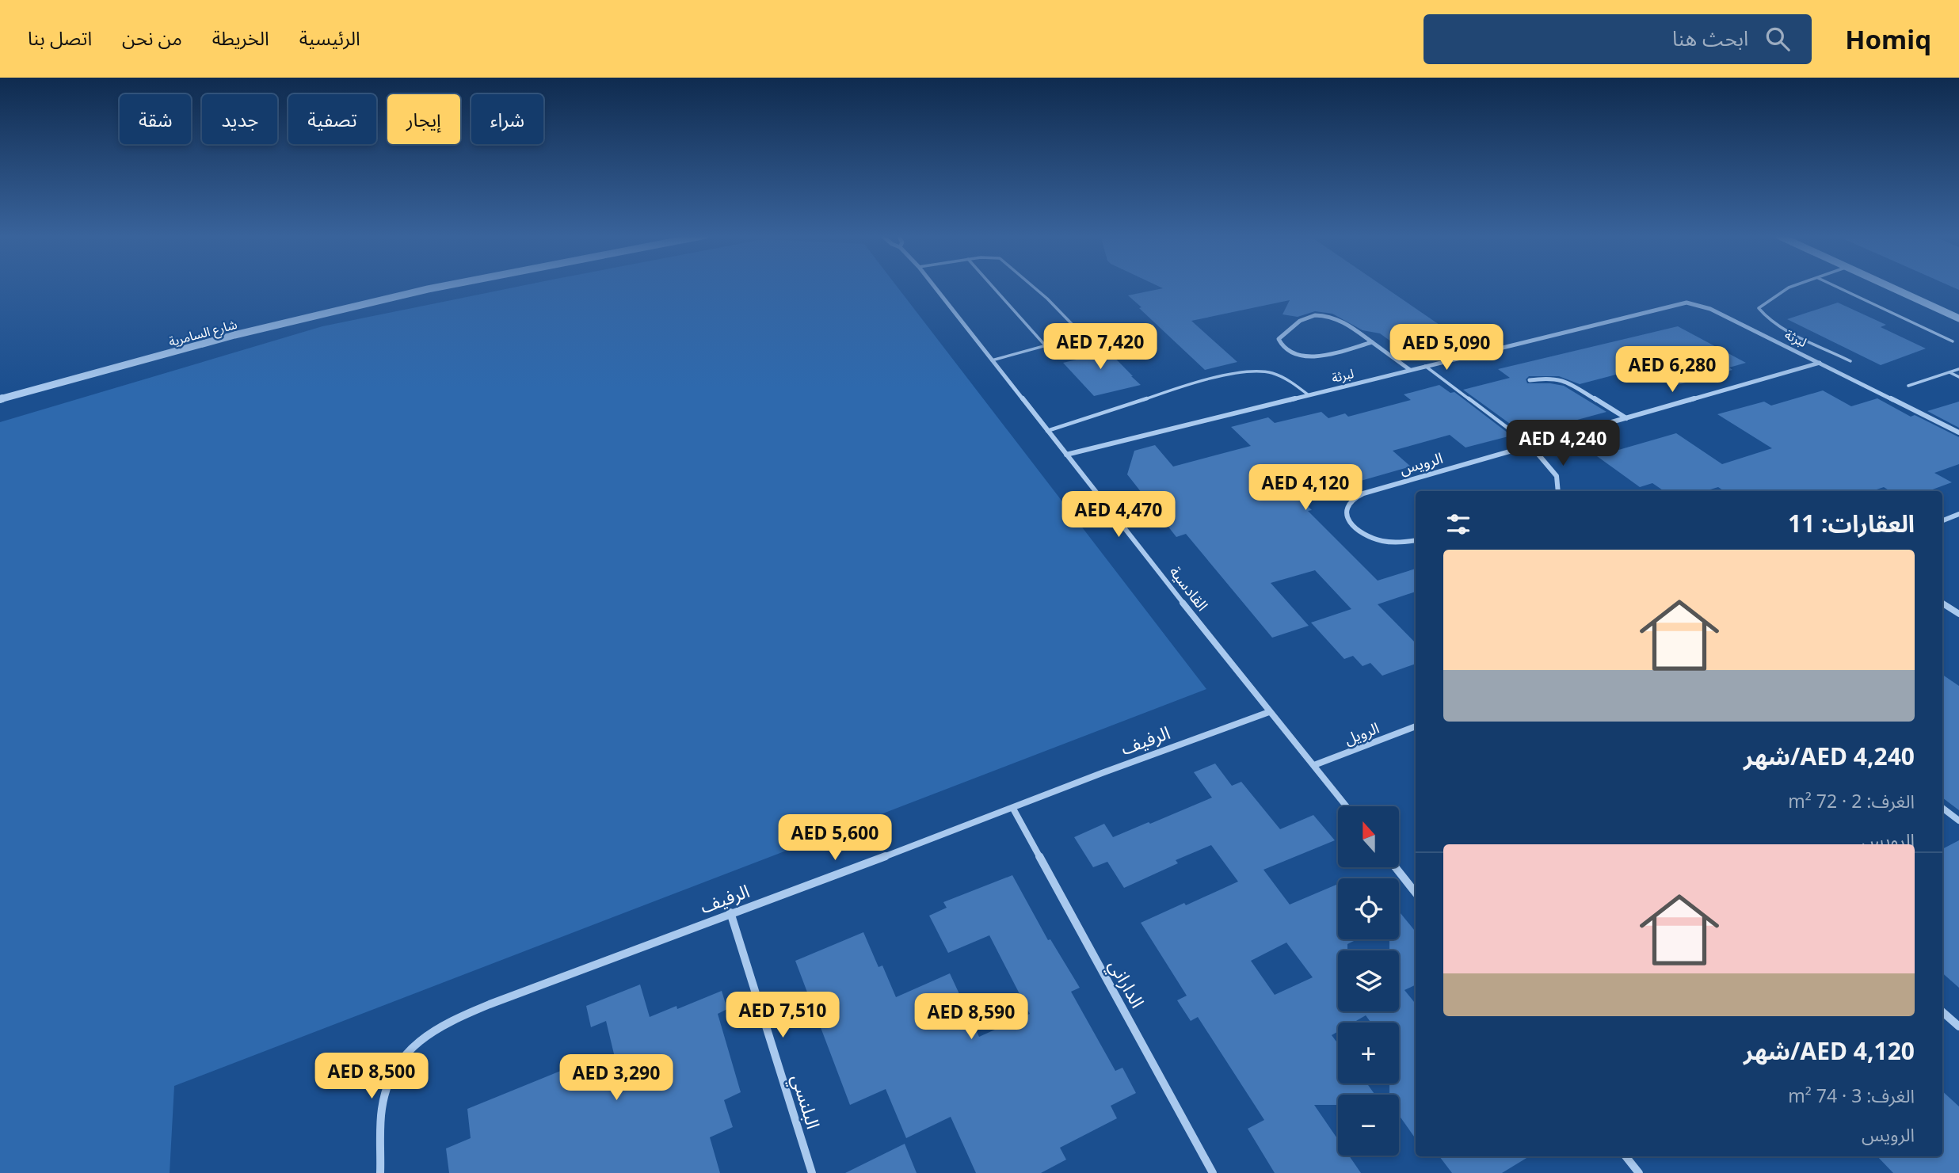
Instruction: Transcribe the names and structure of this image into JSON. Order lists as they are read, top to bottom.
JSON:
{
  "streets": {
    "street": [
      "شارع السامرية",
      "لبرثة",
      "الرويس",
      "القادسية",
      "الرويل",
      "الرفيف",
      "الداراني",
      "البلنسي"
    ]
  },
  "crossings": [
    ["لبرثة", "الرويس"],
    ["لبرثة", "القادسية"],
    ["القادسية", "الرويل"],
    ["القادسية", "الرفيف"],
    ["الرفيف", "الداراني"],
    ["الرفيف", "البلنسي"]
  ],
  "north": "top",
  "page": {
    "header": "Homiq",
    "search": "ابحث هنا",
    "nav": [
      "الرئيسية",
      "الخريطة",
      "من نحن",
      "اتصل بنا"
    ],
    "chip": [
      "شراء",
      "إيجار",
      "تصفية",
      "جديد",
      "شقة"
    ],
    "price": [
      "AED 7,420",
      "AED 5,090",
      "AED 6,280",
      "AED 4,240",
      "AED 4,120",
      "AED 4,470",
      "AED 5,600",
      "AED 7,510",
      "AED 8,590",
      "AED 8,500",
      "AED 3,290"
    ],
    "heading": "العقارات: 11",
    "list": [
      {
        "name": "AED 4,240/شهر",
        "note": "الغرف: 2 · 72 m² · الرويس"
      },
      {
        "name": "AED 4,120/شهر",
        "note": "الغرف: 3 · 74 m² · الرويس"
      }
    ],
    "map_buttons": ["+", "−"]
  }
}
